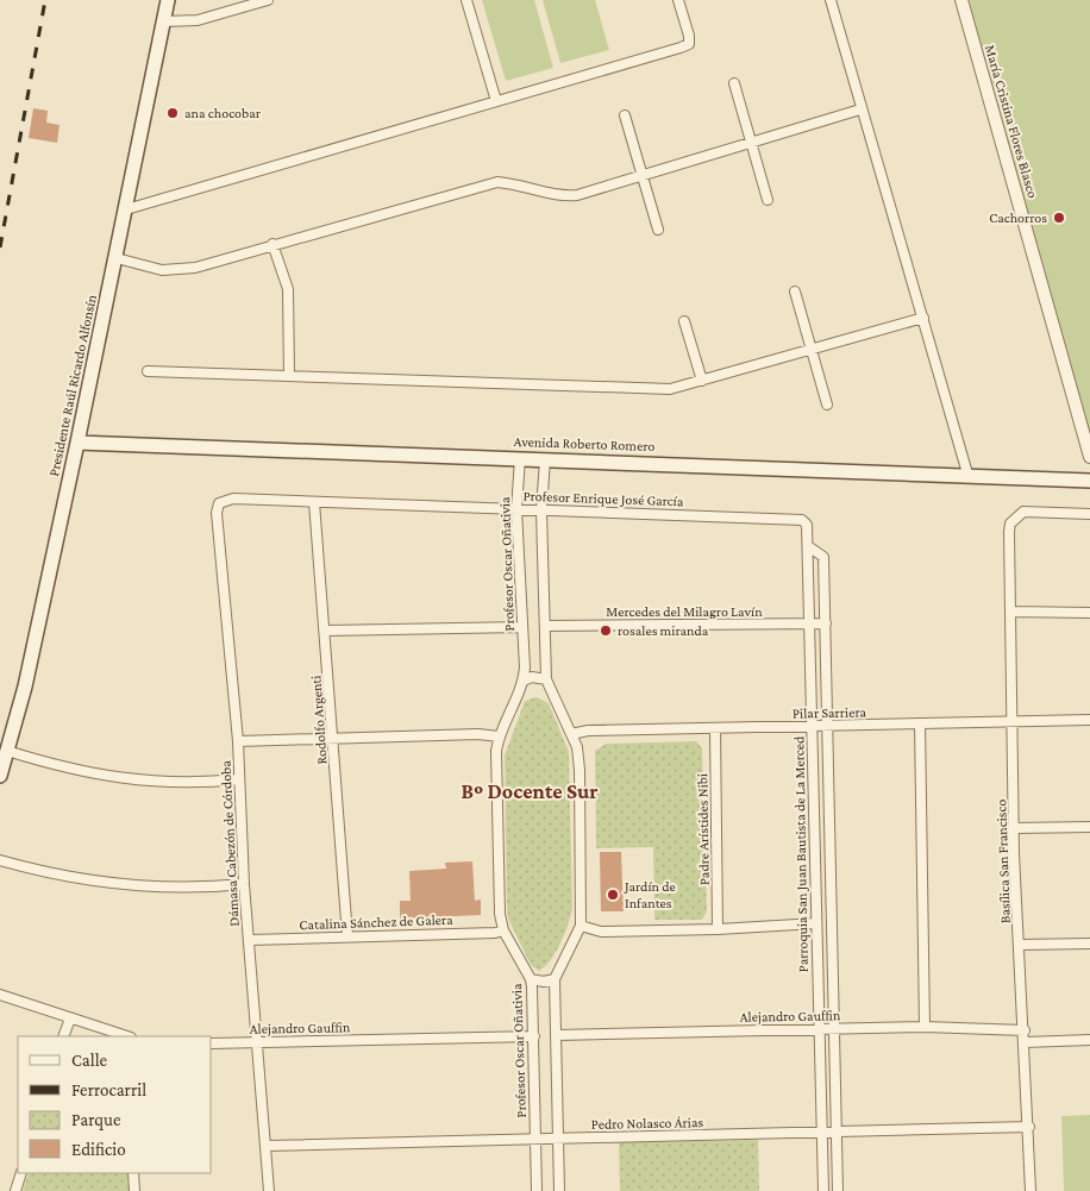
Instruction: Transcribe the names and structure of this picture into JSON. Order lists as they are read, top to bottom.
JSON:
{
  "streets": {
    "main road": ["Presidente Raúl Ricardo Alfonsín", "Avenida Roberto Romero"],
    "street": [
      "María Cristina Flores Blasco",
      "Profesor Enrique José García",
      "Profesor Oscar Oñativia",
      "Mercedes del Milagro Lavín",
      "Pilar Sarriera",
      "Rodolfo Argenti",
      "Padre Arístides Nibi",
      "Dámasa Cabezón de Córdoba",
      "Parroquia San Juan Bautista de La Merced",
      "Basílica San Francisco",
      "Catalina Sánchez de Galera",
      "Alejandro Gauffin",
      "Pedro Nolasco Árias"
    ]
  },
  "crossings": [
    ["Presidente Raúl Ricardo Alfonsín", "Avenida Roberto Romero"],
    ["Avenida Roberto Romero", "Profesor Oscar Oñativia"],
    ["Profesor Enrique José García", "Profesor Oscar Oñativia"],
    ["Profesor Enrique José García", "Rodolfo Argenti"],
    ["Profesor Enrique José García", "Dámasa Cabezón de Córdoba"],
    ["Profesor Enrique José García", "Parroquia San Juan Bautista de La Merced"],
    ["Profesor Oscar Oñativia", "Catalina Sánchez de Galera"],
    ["Profesor Oscar Oñativia", "Alejandro Gauffin"],
    ["Profesor Oscar Oñativia", "Pedro Nolasco Árias"],
    ["Mercedes del Milagro Lavín", "Parroquia San Juan Bautista de La Merced"],
    ["Pilar Sarriera", "Padre Arístides Nibi"],
    ["Pilar Sarriera", "Parroquia San Juan Bautista de La Merced"],
    ["Pilar Sarriera", "Basílica San Francisco"],
    ["Rodolfo Argenti", "Catalina Sánchez de Galera"],
    ["Dámasa Cabezón de Córdoba", "Catalina Sánchez de Galera"],
    ["Dámasa Cabezón de Córdoba", "Alejandro Gauffin"],
    ["Dámasa Cabezón de Córdoba", "Pedro Nolasco Árias"],
    ["Parroquia San Juan Bautista de La Merced", "Alejandro Gauffin"],
    ["Parroquia San Juan Bautista de La Merced", "Pedro Nolasco Árias"],
    ["Basílica San Francisco", "Alejandro Gauffin"],
    ["Basílica San Francisco", "Pedro Nolasco Árias"]
  ],
  "districts": ["Bº Docente Sur"],
  "places": [
    "ana chocobar",
    "Cachorros",
    "rosales miranda",
    "Jardín de Infantes"
  ],
  "legend": [
    "Calle",
    "Ferrocarril",
    "Parque",
    "Edificio"
  ]
}
